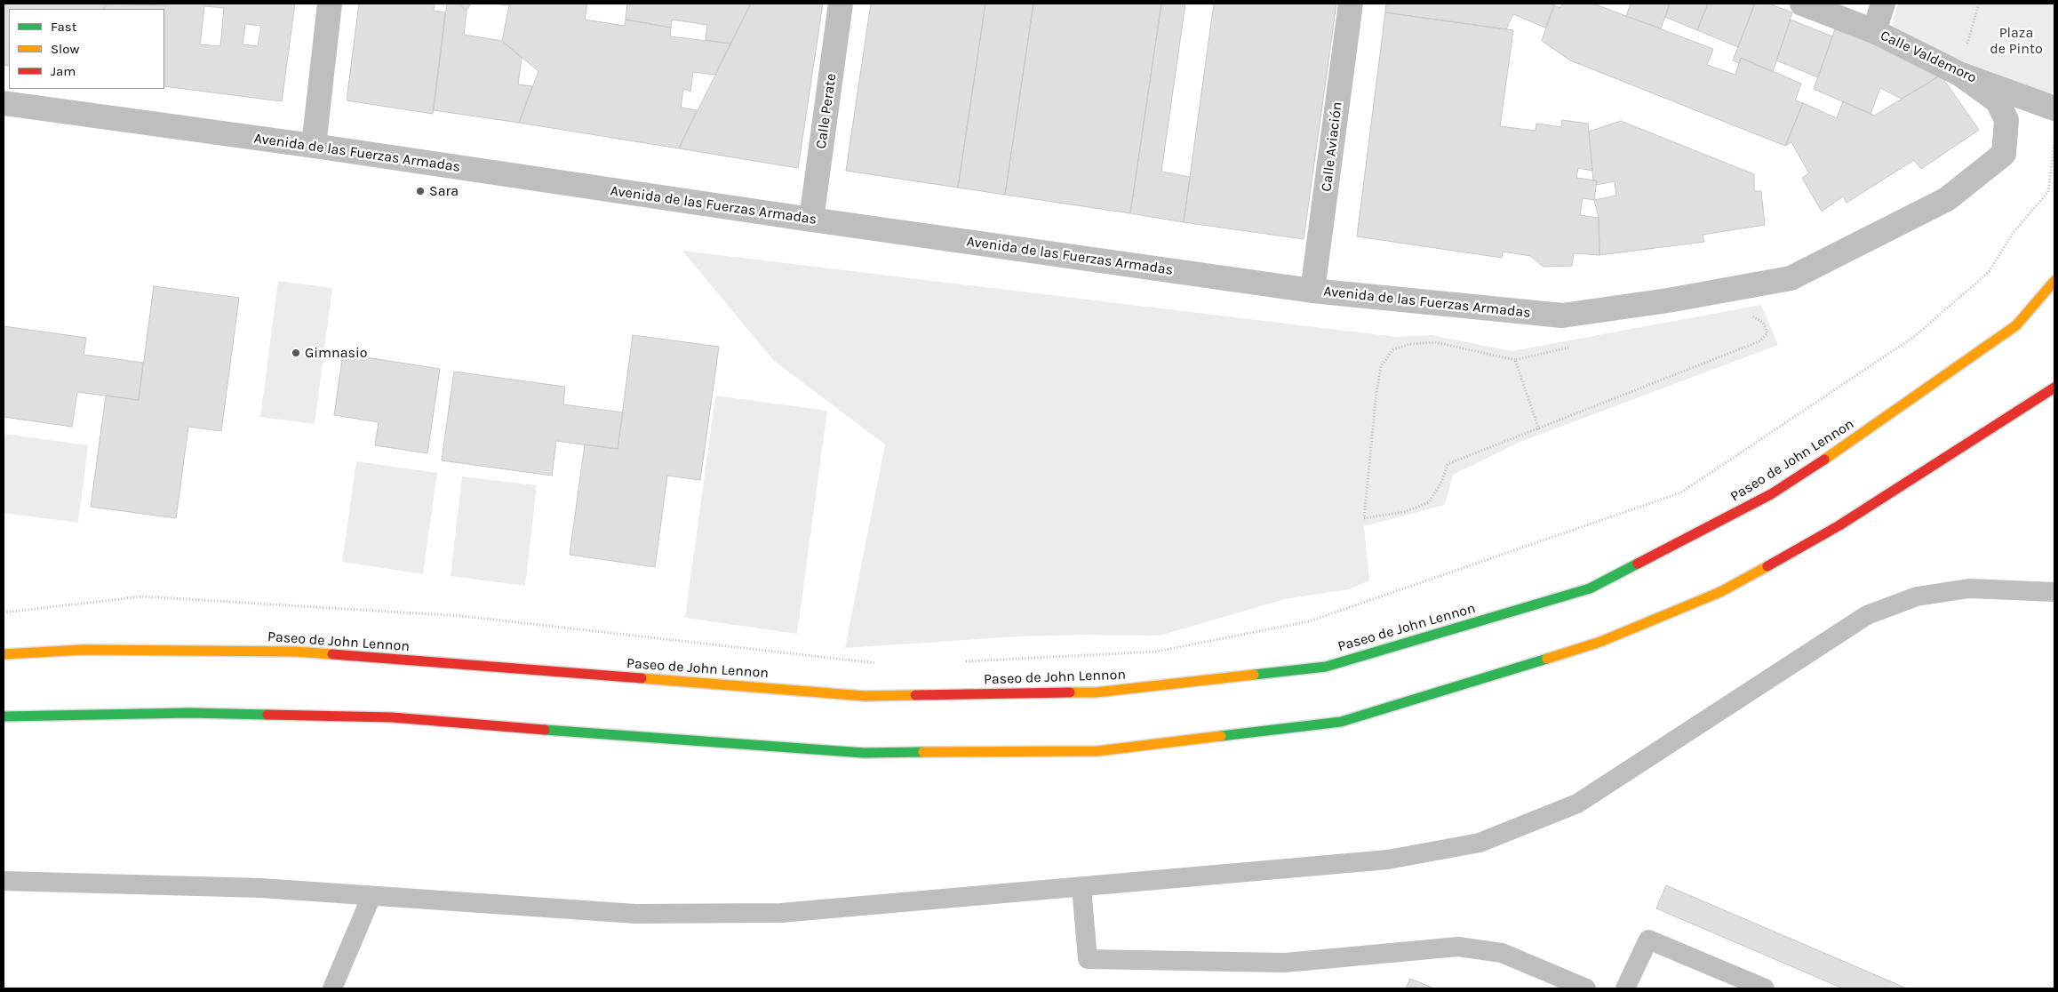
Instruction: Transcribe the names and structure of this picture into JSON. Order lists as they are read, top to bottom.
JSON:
{
  "streets": {
    "highway": ["Paseo de John Lennon"],
    "street": [
      "Calle Valdemoro",
      "Calle Perate",
      "Calle Aviación",
      "Avenida de las Fuerzas Armadas"
    ]
  },
  "crossings": [
    ["Calle Valdemoro", "Avenida de las Fuerzas Armadas"],
    ["Calle Perate", "Avenida de las Fuerzas Armadas"],
    ["Calle Aviación", "Avenida de las Fuerzas Armadas"]
  ],
  "parks": ["Plaza de Pinto"],
  "places": ["Sara", "Gimnasio"],
  "legend": ["Fast", "Slow", "Jam"]
}
